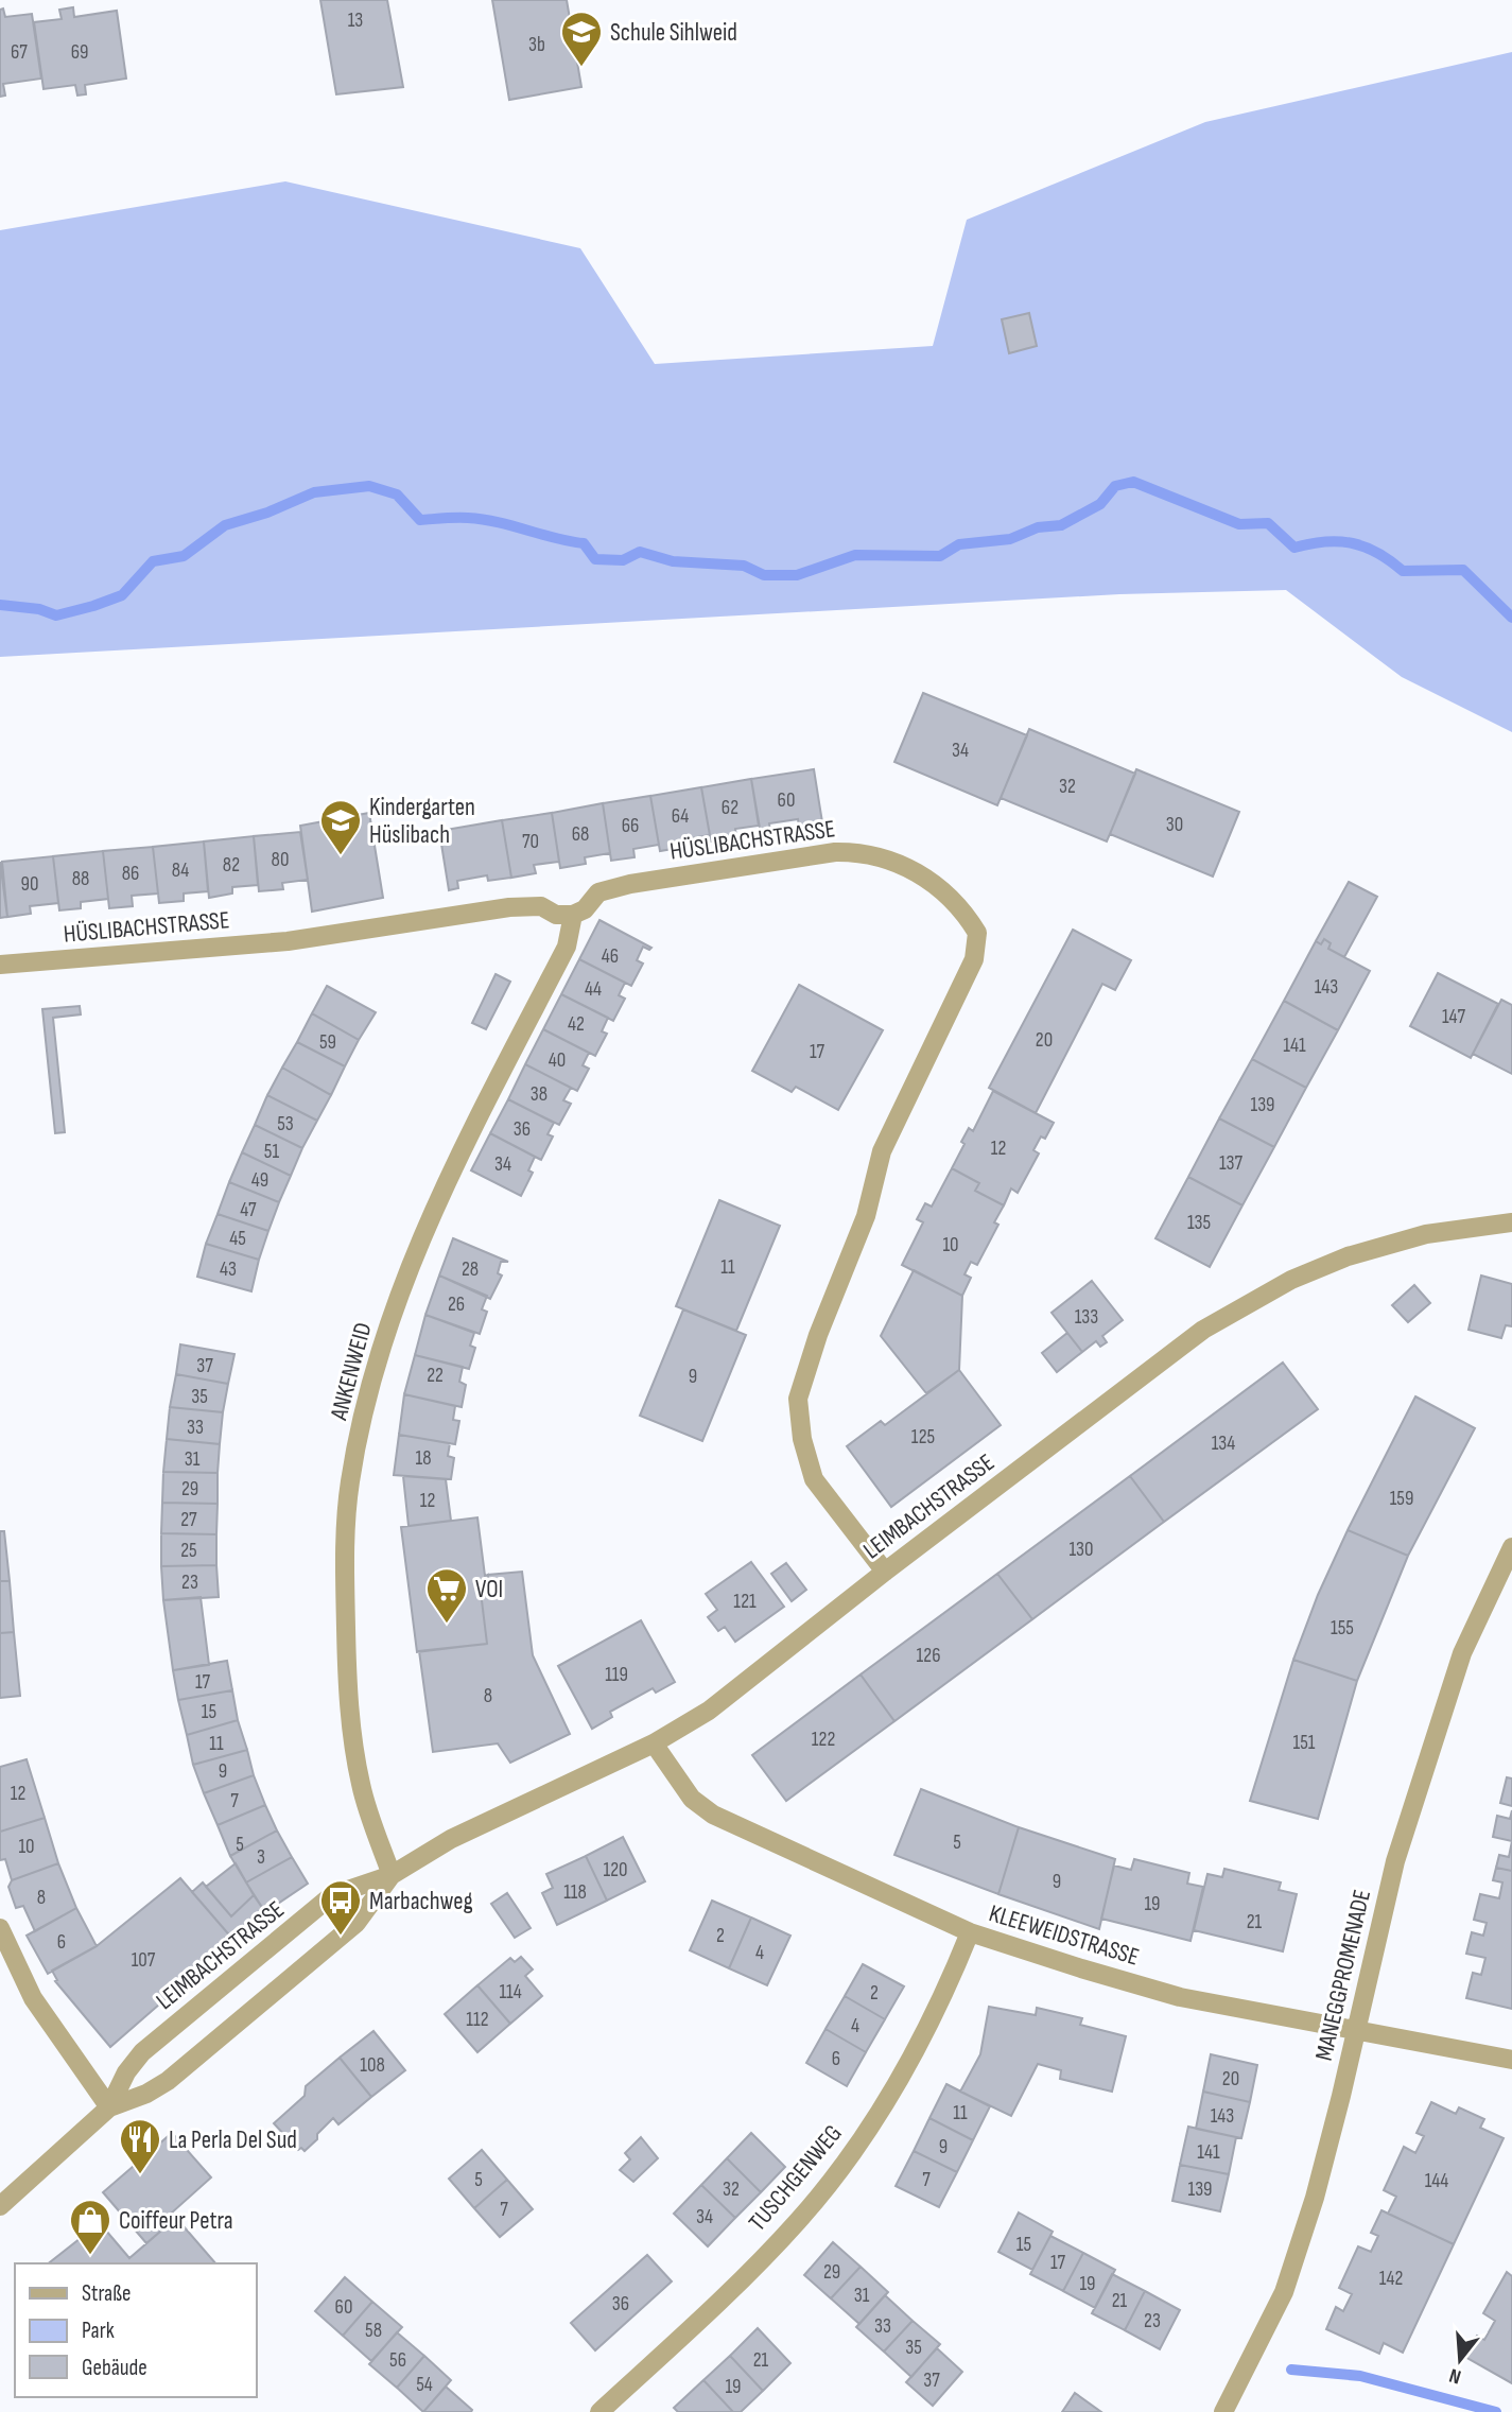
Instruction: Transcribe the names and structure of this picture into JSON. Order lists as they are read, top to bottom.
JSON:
{
  "streets": {
    "street": [
      "HÜSLIBACHSTRASSE",
      "ANKENWEID",
      "LEIMBACHSTRASSE",
      "KLEEWEIDSTRASSE",
      "MANEGGPROMENADE",
      "TUSCHGENWEG"
    ]
  },
  "crossings": [
    ["HÜSLIBACHSTRASSE", "ANKENWEID"],
    ["HÜSLIBACHSTRASSE", "LEIMBACHSTRASSE"],
    ["ANKENWEID", "LEIMBACHSTRASSE"],
    ["LEIMBACHSTRASSE", "KLEEWEIDSTRASSE"],
    ["KLEEWEIDSTRASSE", "MANEGGPROMENADE"],
    ["KLEEWEIDSTRASSE", "TUSCHGENWEG"]
  ],
  "places": {
    "school or university": ["Schule Sihlweid", "Kindergarten Hüslibach"],
    "supermarket": ["VOI"],
    "bus stop": ["Marbachweg"],
    "restaurant": ["La Perla Del Sud"],
    "shop": ["Coiffeur Petra"]
  },
  "house_numbers": [
    "13",
    "3b",
    "67",
    "69",
    "34",
    "32",
    "60",
    "62",
    "64",
    "30",
    "66",
    "68",
    "70",
    "80",
    "82",
    "84",
    "86",
    "88",
    "90",
    "46",
    "143",
    "44",
    "147",
    "42",
    "20",
    "59",
    "141",
    "17",
    "40",
    "38",
    "139",
    "53",
    "36",
    "12",
    "51",
    "137",
    "34",
    "49",
    "47",
    "135",
    "45",
    "10",
    "11",
    "43",
    "28",
    "26",
    "133",
    "37",
    "22",
    "9",
    "35",
    "33",
    "125",
    "134",
    "18",
    "31",
    "29",
    "159",
    "12",
    "27",
    "130",
    "25",
    "23",
    "121",
    "155",
    "126",
    "119",
    "17",
    "8",
    "15",
    "122",
    "151",
    "11",
    "9",
    "12",
    "7",
    "5",
    "5",
    "10",
    "3",
    "120",
    "9",
    "118",
    "8",
    "19",
    "21",
    "2",
    "6",
    "4",
    "107",
    "114",
    "2",
    "112",
    "4",
    "6",
    "108",
    "20",
    "11",
    "143",
    "9",
    "141",
    "5",
    "7",
    "144",
    "32",
    "139",
    "7",
    "34",
    "15",
    "17",
    "29",
    "142",
    "19",
    "31",
    "21",
    "36",
    "60",
    "23",
    "33",
    "58",
    "35",
    "56",
    "21",
    "37",
    "54",
    "19"
  ],
  "legend": ["Straße", "Park", "Gebäude"],
  "north": "bottom"
}
